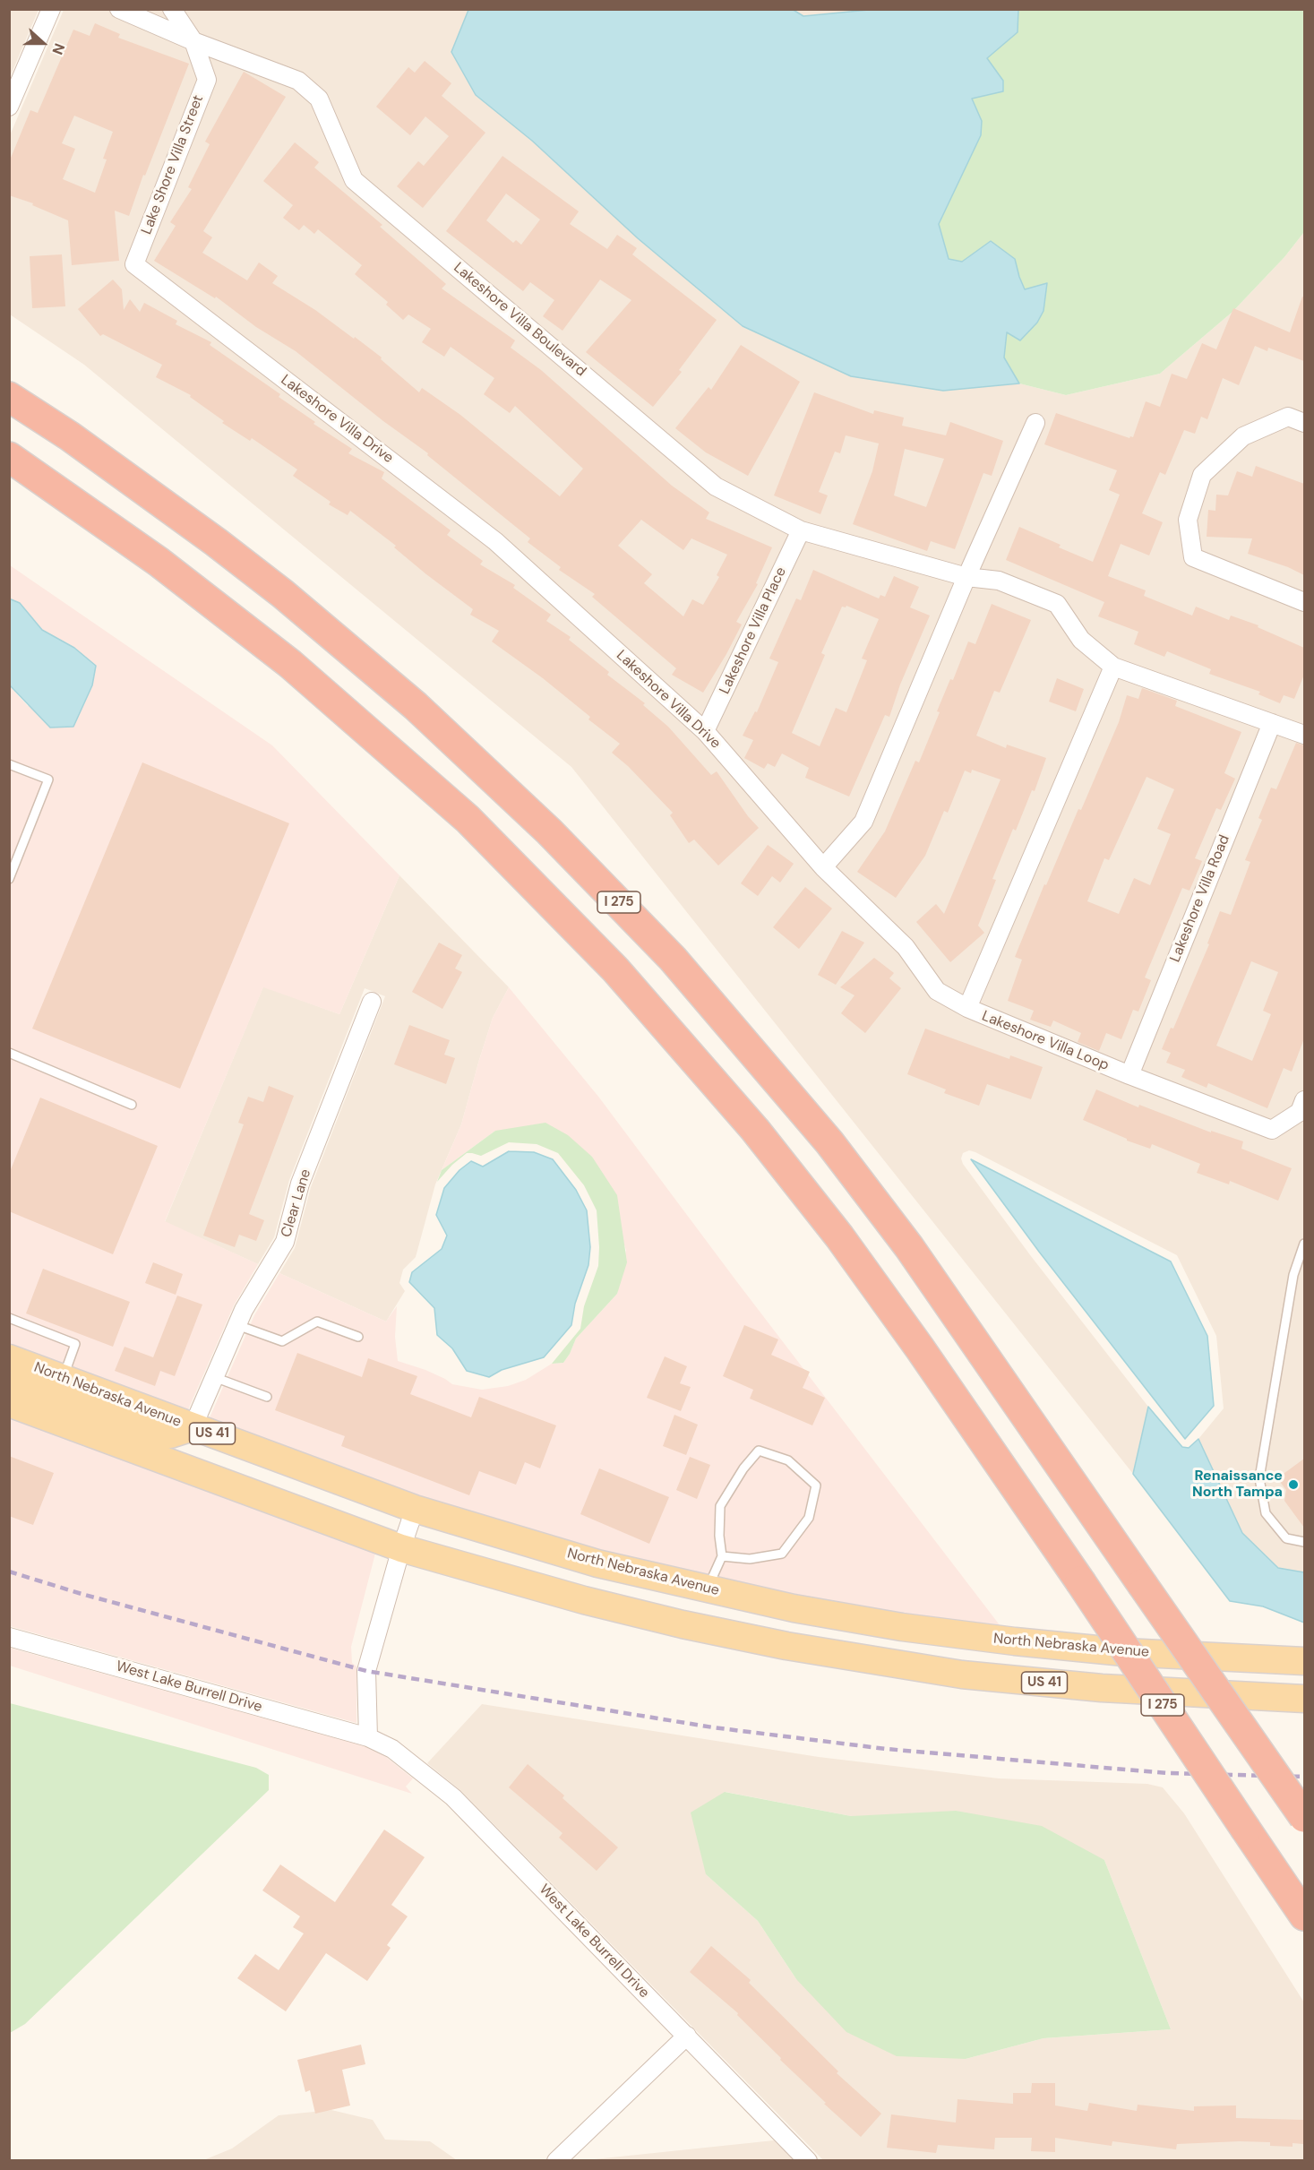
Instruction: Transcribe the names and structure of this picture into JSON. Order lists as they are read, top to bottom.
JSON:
{
  "streets": {
    "highway": ["I 275"],
    "main road": ["North Nebraska Avenue", "US 41"],
    "street": [
      "Lake Shore Villa Street",
      "Lakeshore Villa Boulevard",
      "Lakeshore Villa Drive",
      "Lakeshore Villa Place",
      "Lakeshore Villa Road",
      "Lakeshore Villa Loop",
      "Clear Lane",
      "West Lake Burrell Drive"
    ]
  },
  "crossings": [
    ["Lake Shore Villa Street", "Lakeshore Villa Boulevard"],
    ["Lake Shore Villa Street", "Lakeshore Villa Drive"],
    ["Lakeshore Villa Boulevard", "Lakeshore Villa Place"],
    ["Lakeshore Villa Drive", "Lakeshore Villa Place"],
    ["Lakeshore Villa Drive", "Lakeshore Villa Loop"],
    ["Lakeshore Villa Road", "Lakeshore Villa Loop"],
    ["Clear Lane", "North Nebraska Avenue"]
  ],
  "places": ["Renaissance North Tampa"],
  "north": "right"
}
